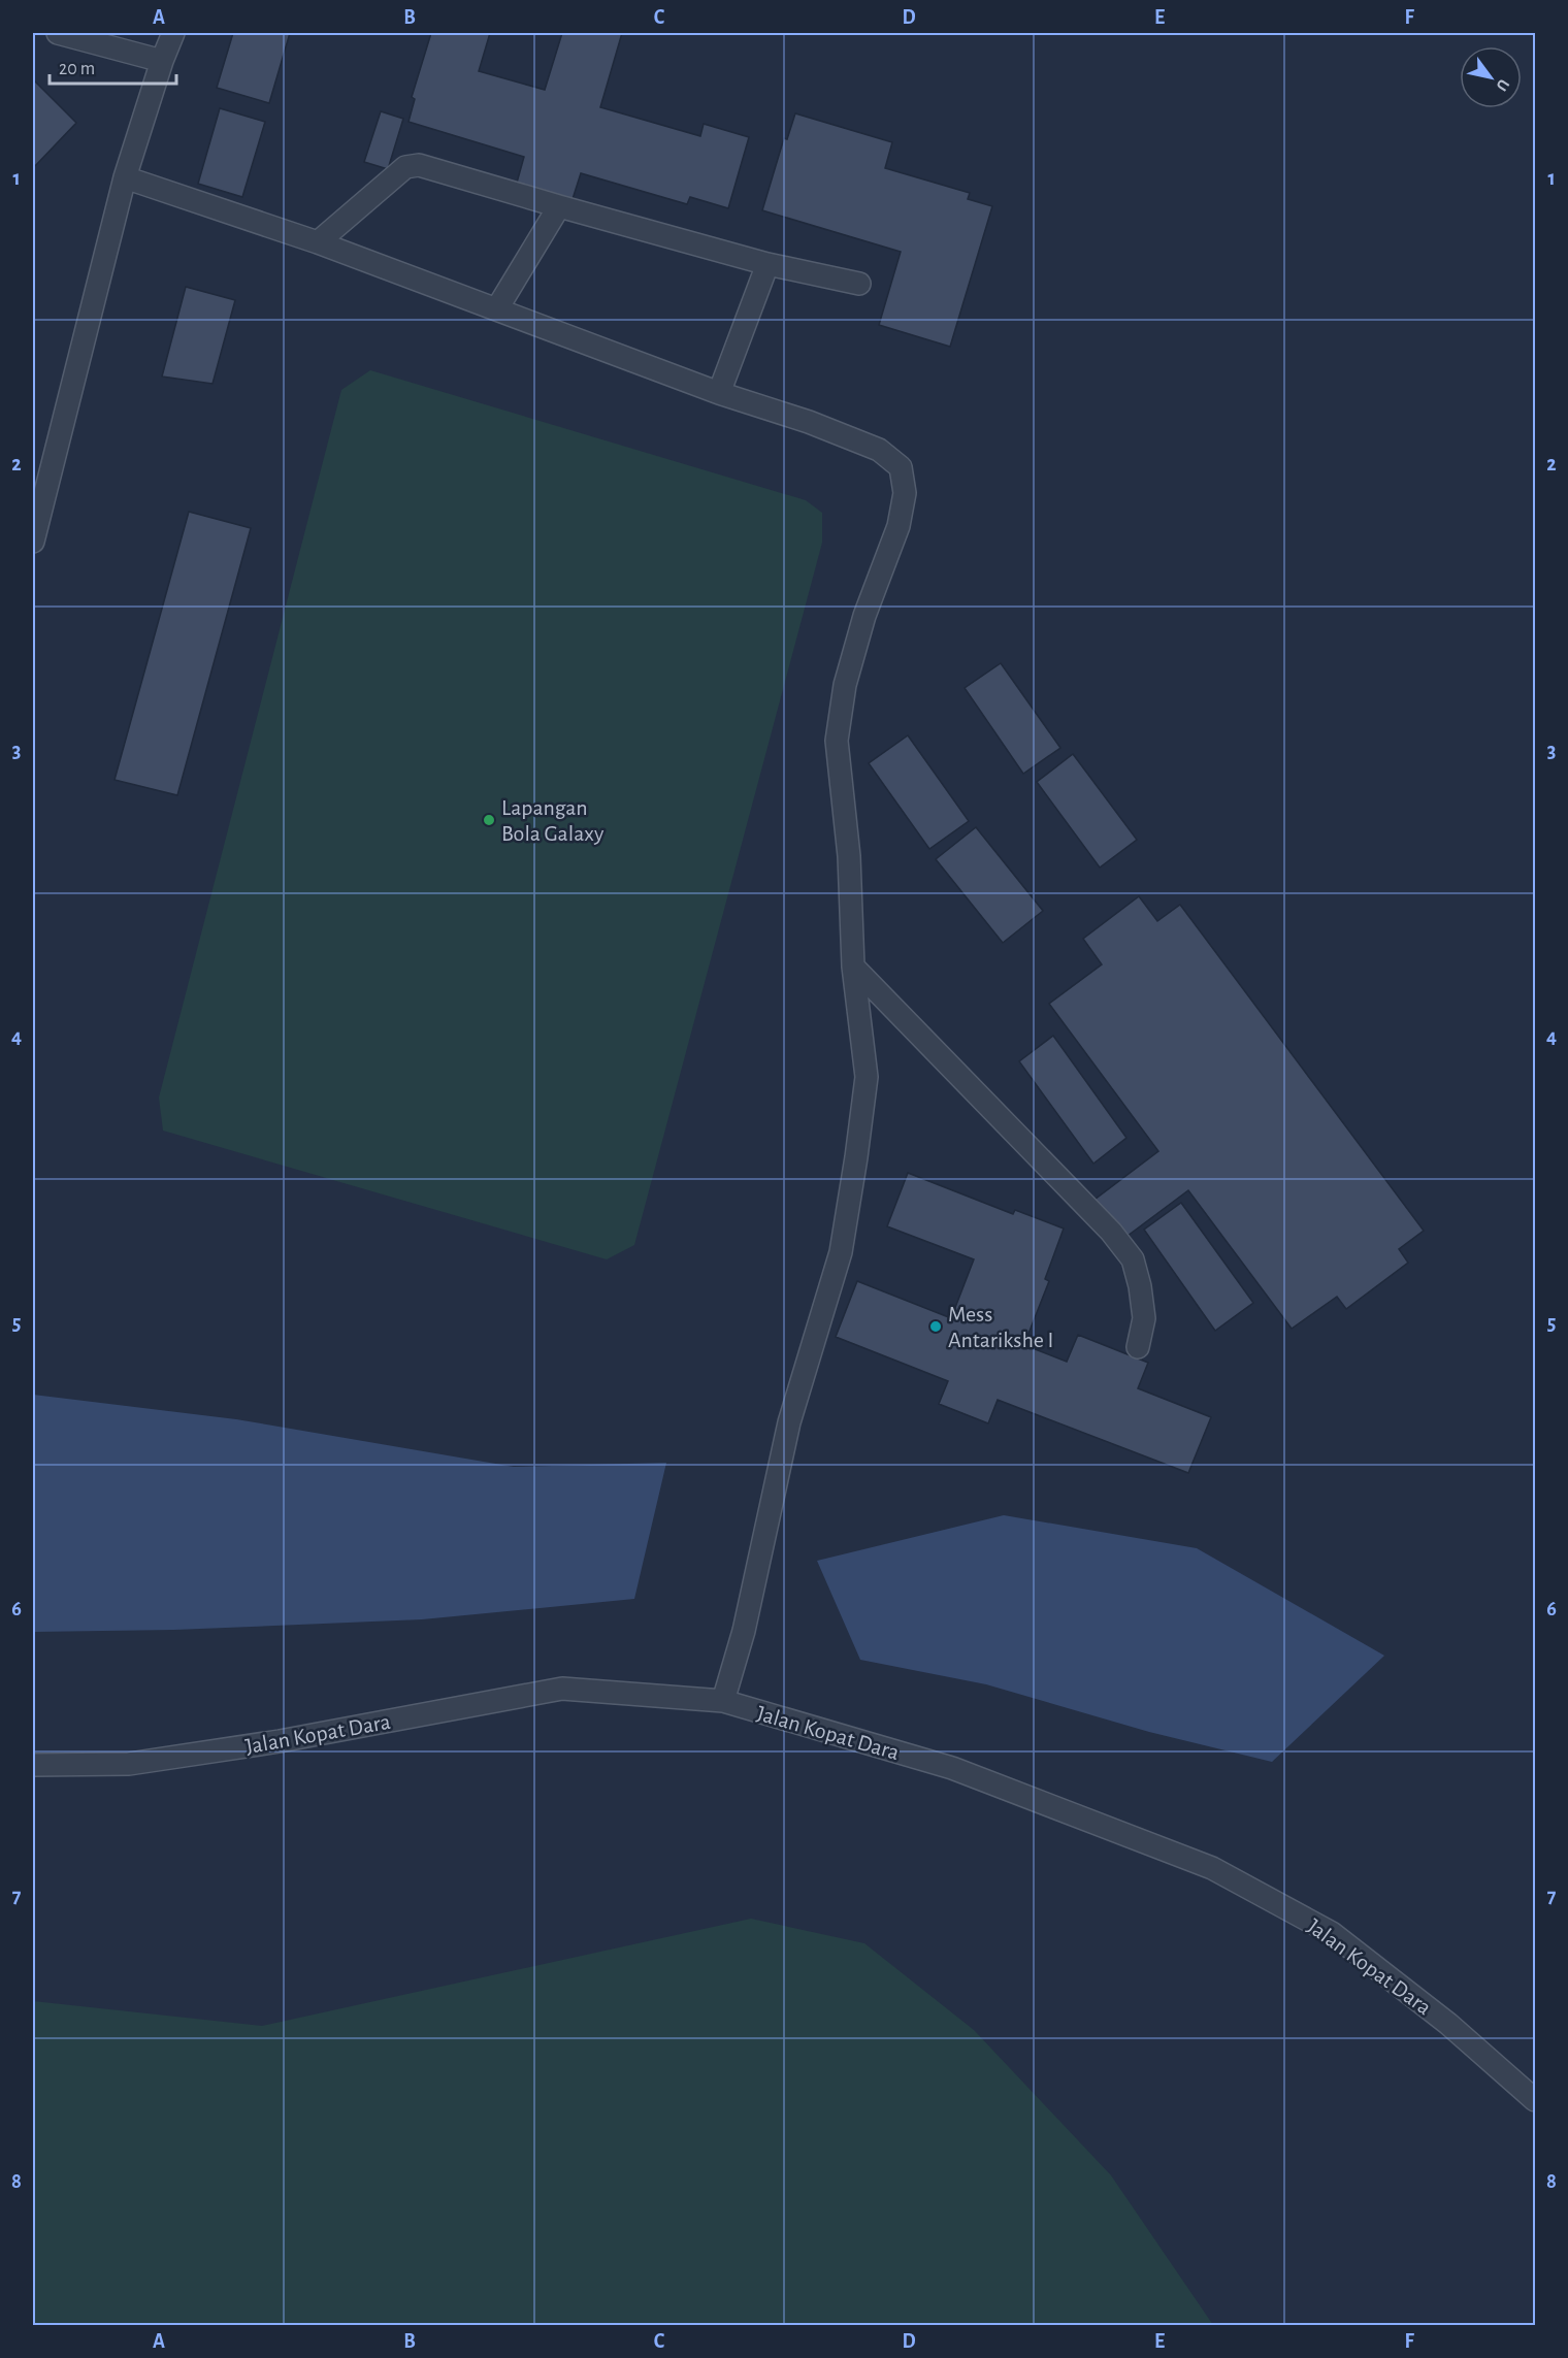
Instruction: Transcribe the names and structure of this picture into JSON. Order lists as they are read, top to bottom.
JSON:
{
  "streets": {
    "lane": ["Jalan Kopat Dara"]
  },
  "places": ["Lapangan Bola Galaxy", "Mess Antarikshe I"],
  "scale_bar": "20 m",
  "north": "bottom right",
  "grid": {
    "columns": [
      "A",
      "B",
      "C",
      "D",
      "E",
      "F"
    ],
    "rows": [
      "1",
      "2",
      "3",
      "4",
      "5",
      "6",
      "7",
      "8"
    ]
  }
}
